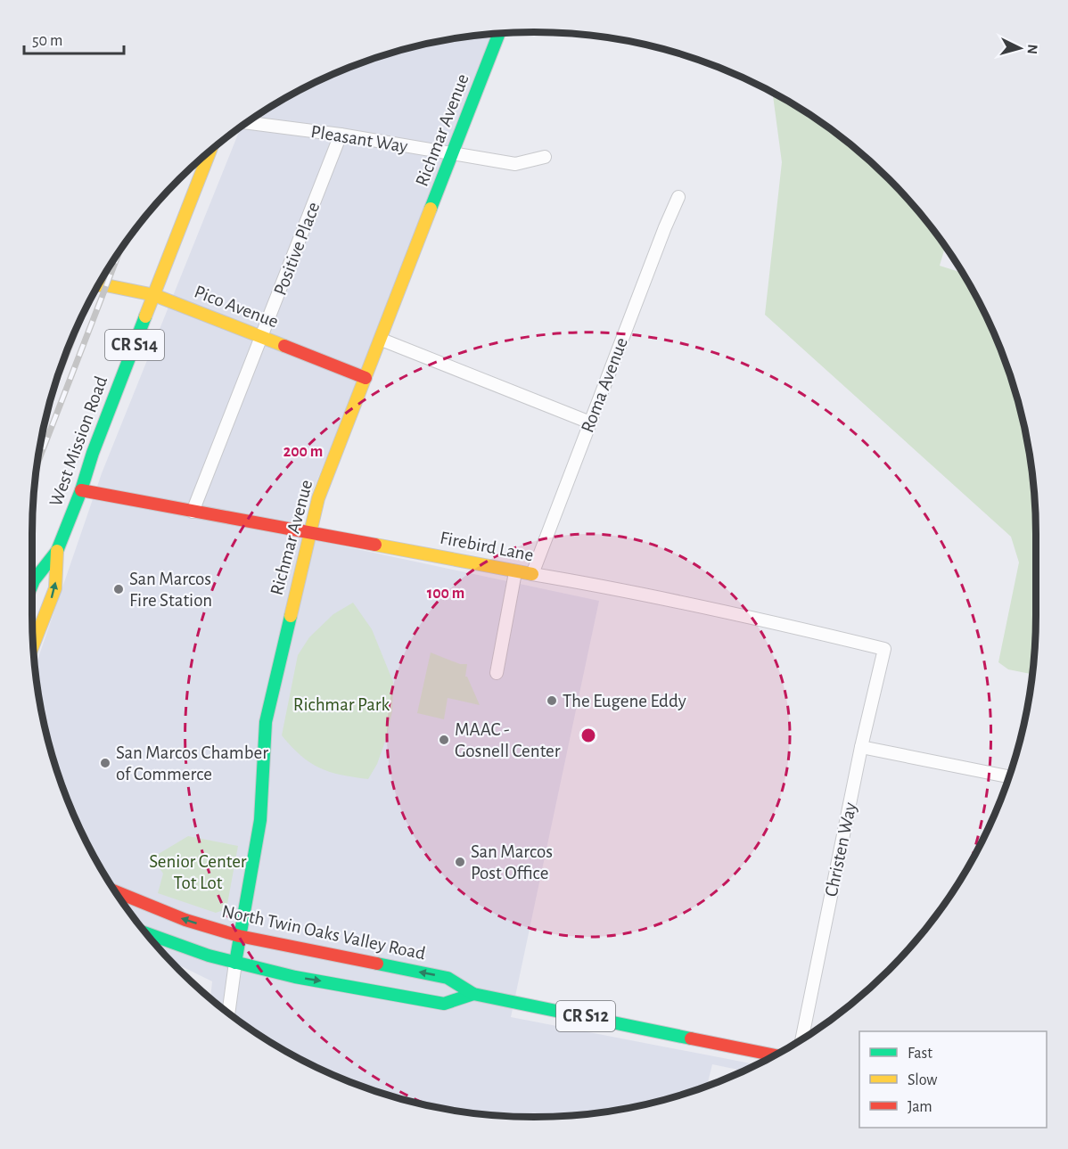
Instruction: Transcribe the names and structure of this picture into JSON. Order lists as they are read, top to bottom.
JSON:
{
  "streets": {
    "main road": [
      "Richmar Avenue",
      "Pico Avenue",
      "CR S14",
      "West Mission Road",
      "Firebird Lane",
      "North Twin Oaks Valley Road",
      "CR S12"
    ],
    "street": [
      "Pleasant Way",
      "Positive Place",
      "Roma Avenue",
      "Christen Way"
    ]
  },
  "crossings": [
    ["Richmar Avenue", "Pleasant Way"],
    ["Richmar Avenue", "Pico Avenue"],
    ["Richmar Avenue", "Firebird Lane"],
    ["Richmar Avenue", "North Twin Oaks Valley Road"],
    ["Pleasant Way", "Positive Place"],
    ["Positive Place", "Pico Avenue"],
    ["Positive Place", "Firebird Lane"],
    ["Pico Avenue", "West Mission Road"],
    ["Roma Avenue", "Firebird Lane"],
    ["West Mission Road", "Firebird Lane"],
    ["Firebird Lane", "Christen Way"]
  ],
  "parks": ["Richmar Park", "Senior Center Tot Lot"],
  "places": [
    "San Marcos Fire Station",
    "The Eugene Eddy",
    "MAAC - Gosnell Center",
    "San Marcos Chamber of Commerce",
    "San Marcos Post Office"
  ],
  "legend": ["Fast", "Slow", "Jam"],
  "scale_bar": "50 m",
  "north": "right",
  "rings": ["200 m", "100 m"]
}
